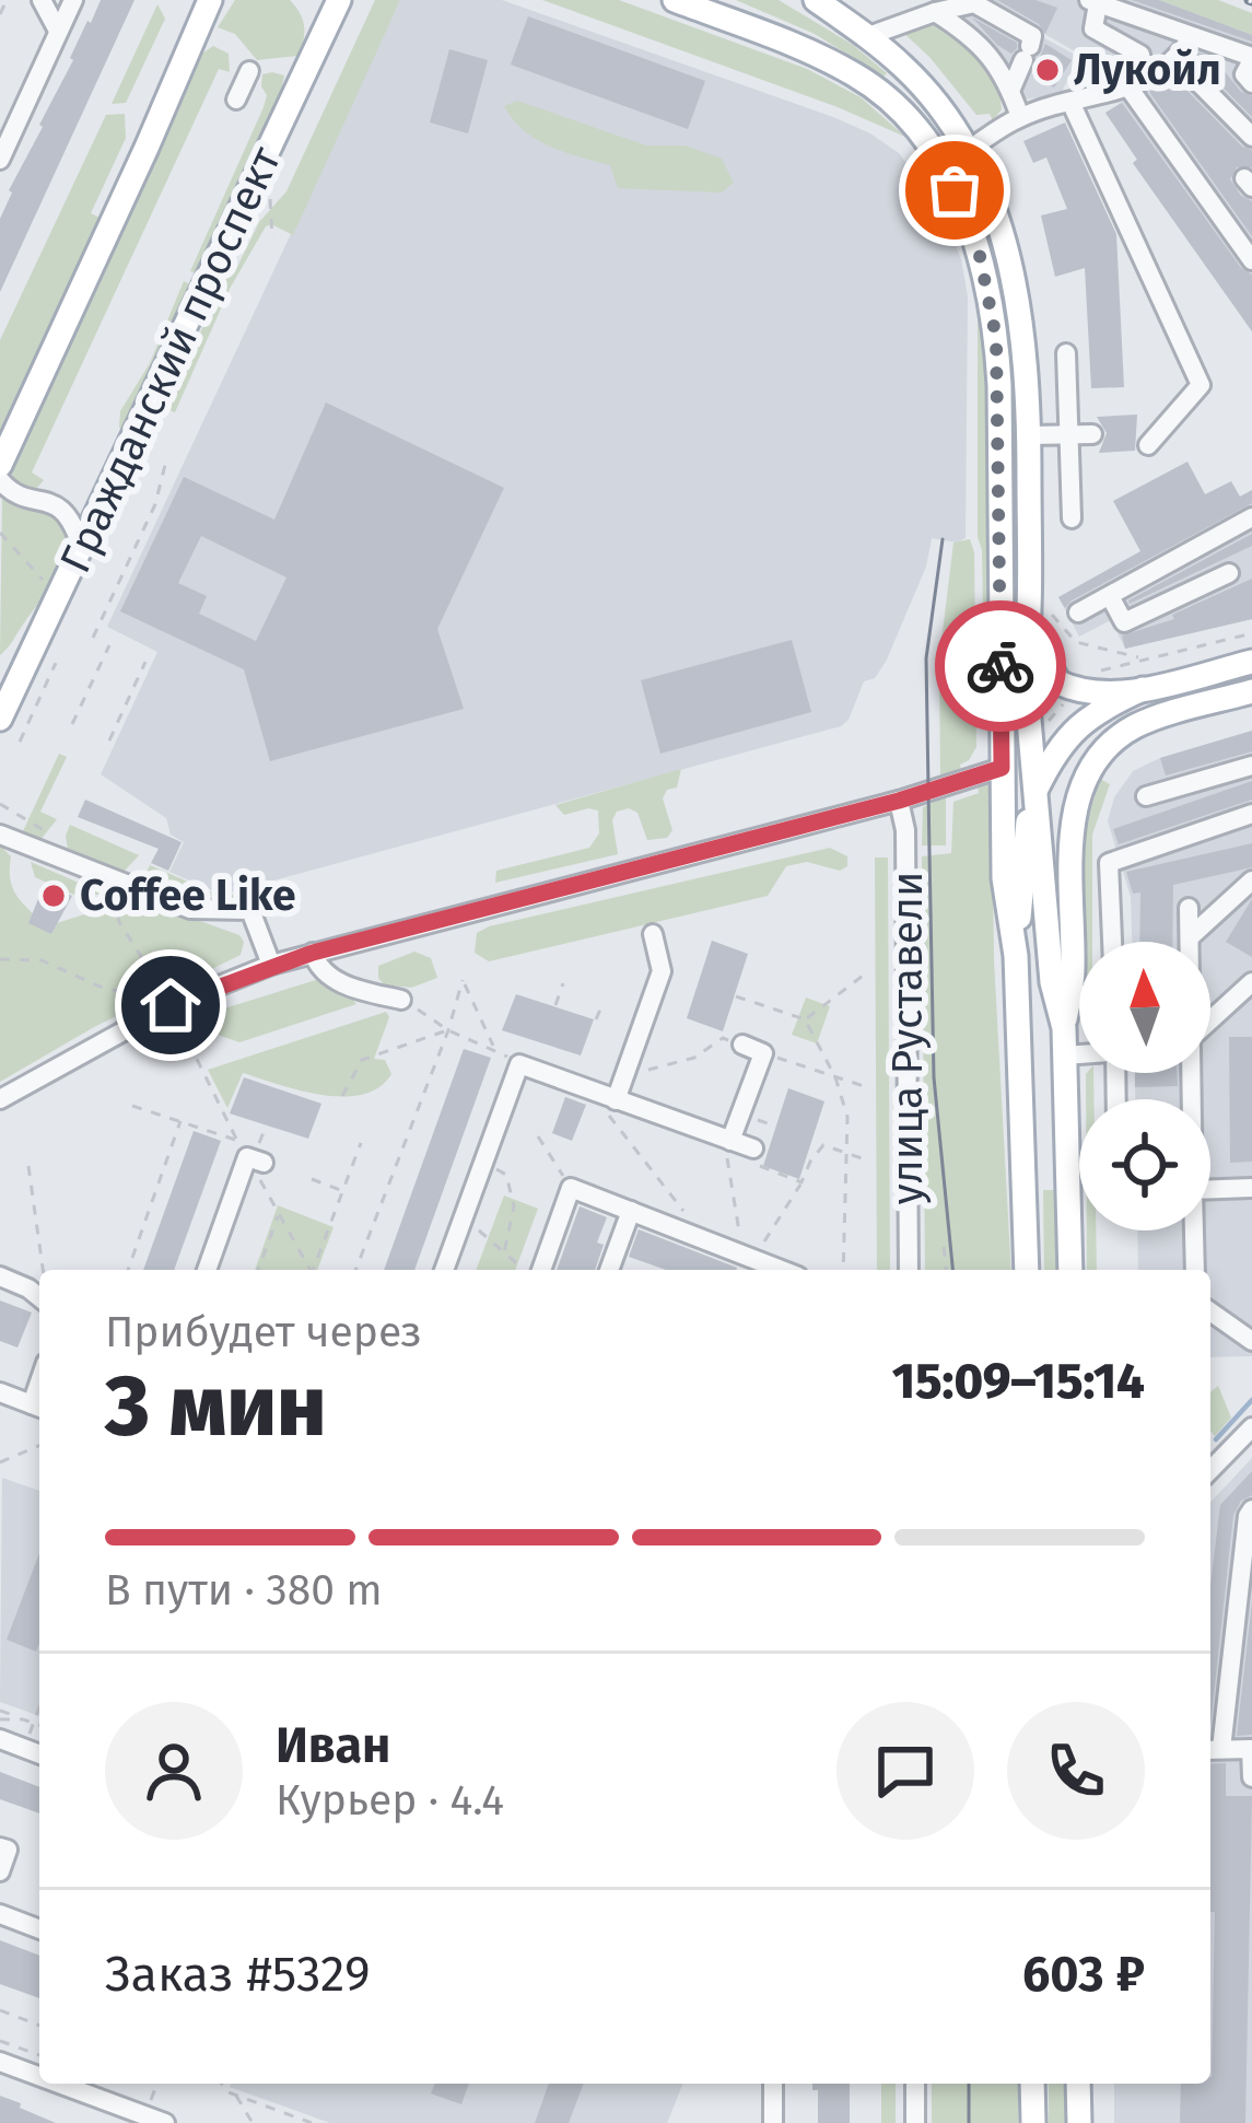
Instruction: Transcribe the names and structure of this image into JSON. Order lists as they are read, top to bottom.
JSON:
{
  "streets": {
    "main road": ["Гражданский проспект"],
    "street": ["улица Руставели"]
  },
  "places": ["Лукойл", "Coffee Like"],
  "north": "top",
  "page": {
    "heading": ["3 мин", "Прибудет через", "15:09–15:14"],
    "panel": [
      "Иван",
      "Курьер · 4.4",
      "Заказ #5329",
      "603 ₽"
    ],
    "bar": "В пути · 380 m"
  }
}
